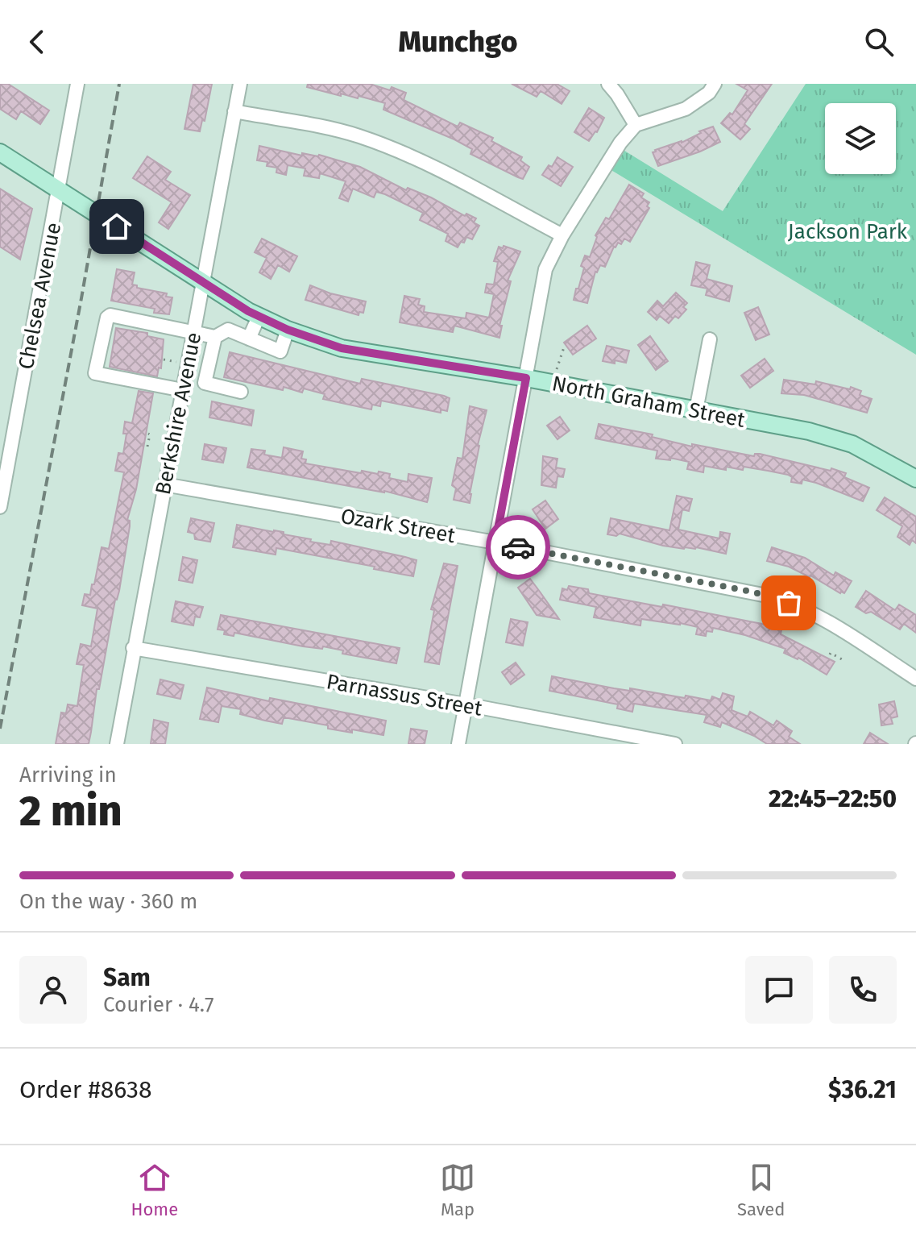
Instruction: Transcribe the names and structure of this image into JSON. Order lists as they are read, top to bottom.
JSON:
{
  "streets": {
    "main road": ["North Graham Street"],
    "street": [
      "Chelsea Avenue",
      "Berkshire Avenue",
      "Ozark Street",
      "Parnassus Street"
    ]
  },
  "crossings": [
    ["Chelsea Avenue", "North Graham Street"],
    ["North Graham Street", "Berkshire Avenue"],
    ["Berkshire Avenue", "Ozark Street"],
    ["Berkshire Avenue", "Parnassus Street"]
  ],
  "parks": ["Jackson Park"],
  "page": {
    "header": "Munchgo",
    "heading": ["2 min", "Arriving in", "22:45–22:50"],
    "panel": [
      "Sam",
      "Courier · 4.7",
      "Order #8638",
      "$36.21"
    ],
    "bar": "On the way · 360 m",
    "tabs": ["Home", "Map", "Saved"]
  }
}
